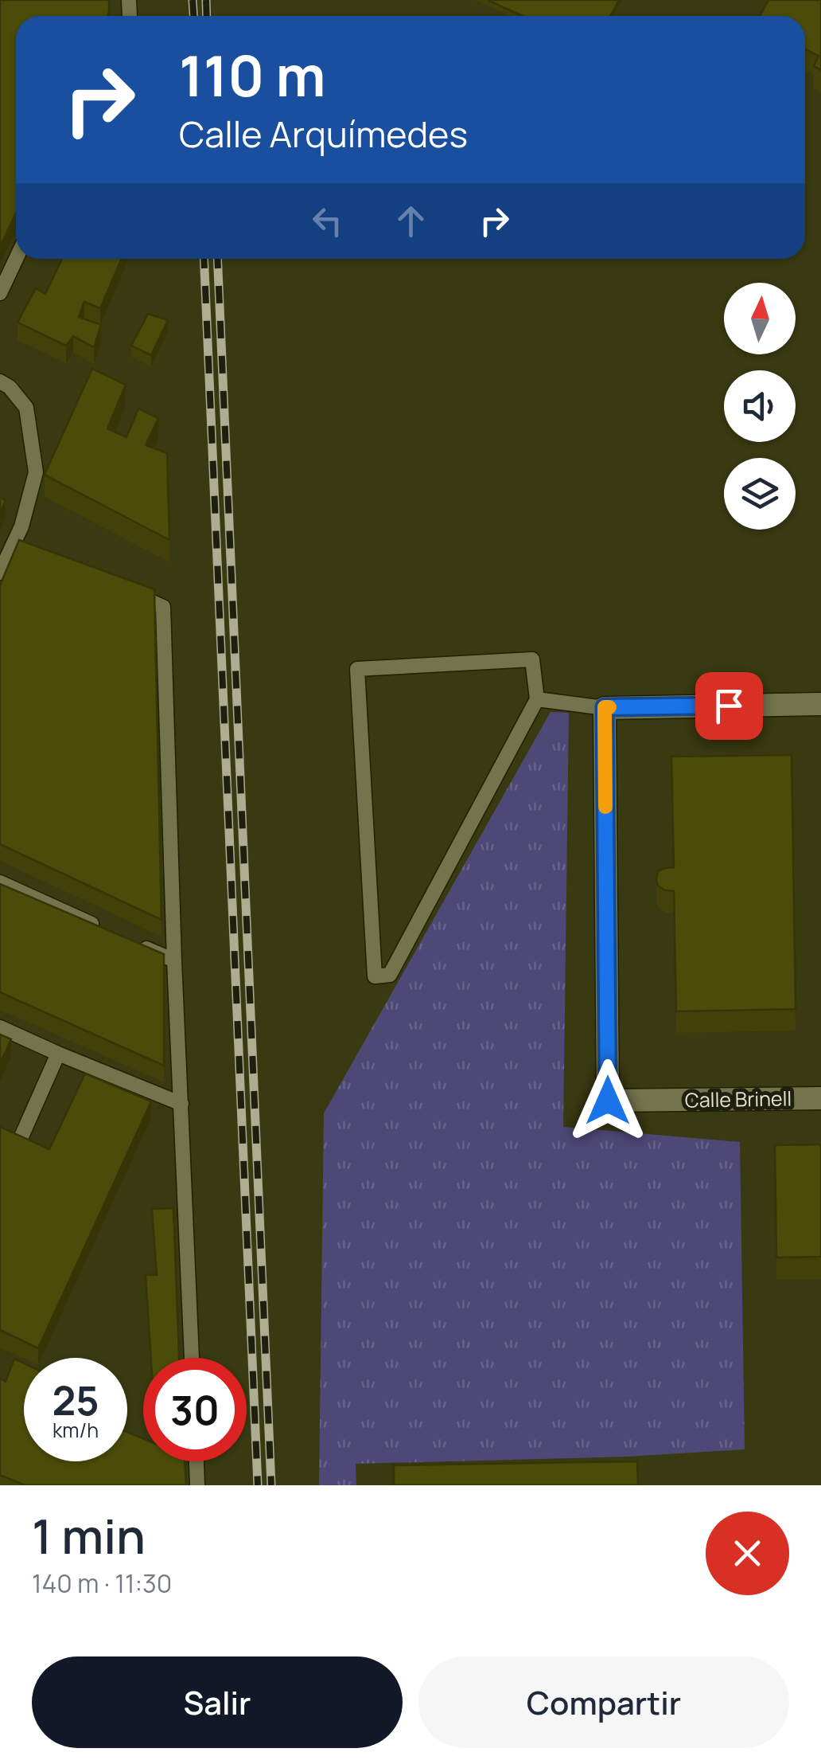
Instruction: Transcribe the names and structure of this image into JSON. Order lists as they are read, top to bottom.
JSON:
{
  "streets": {
    "street": ["Calle Brinell"]
  },
  "north": "top",
  "page": {
    "turn": ["110 m", "Calle Arquímedes"],
    "speed": "25 km/h",
    "limit": "30",
    "heading": ["1 min", "140 m · 11:30"],
    "buttons": ["Salir", "Compartir"]
  }
}
